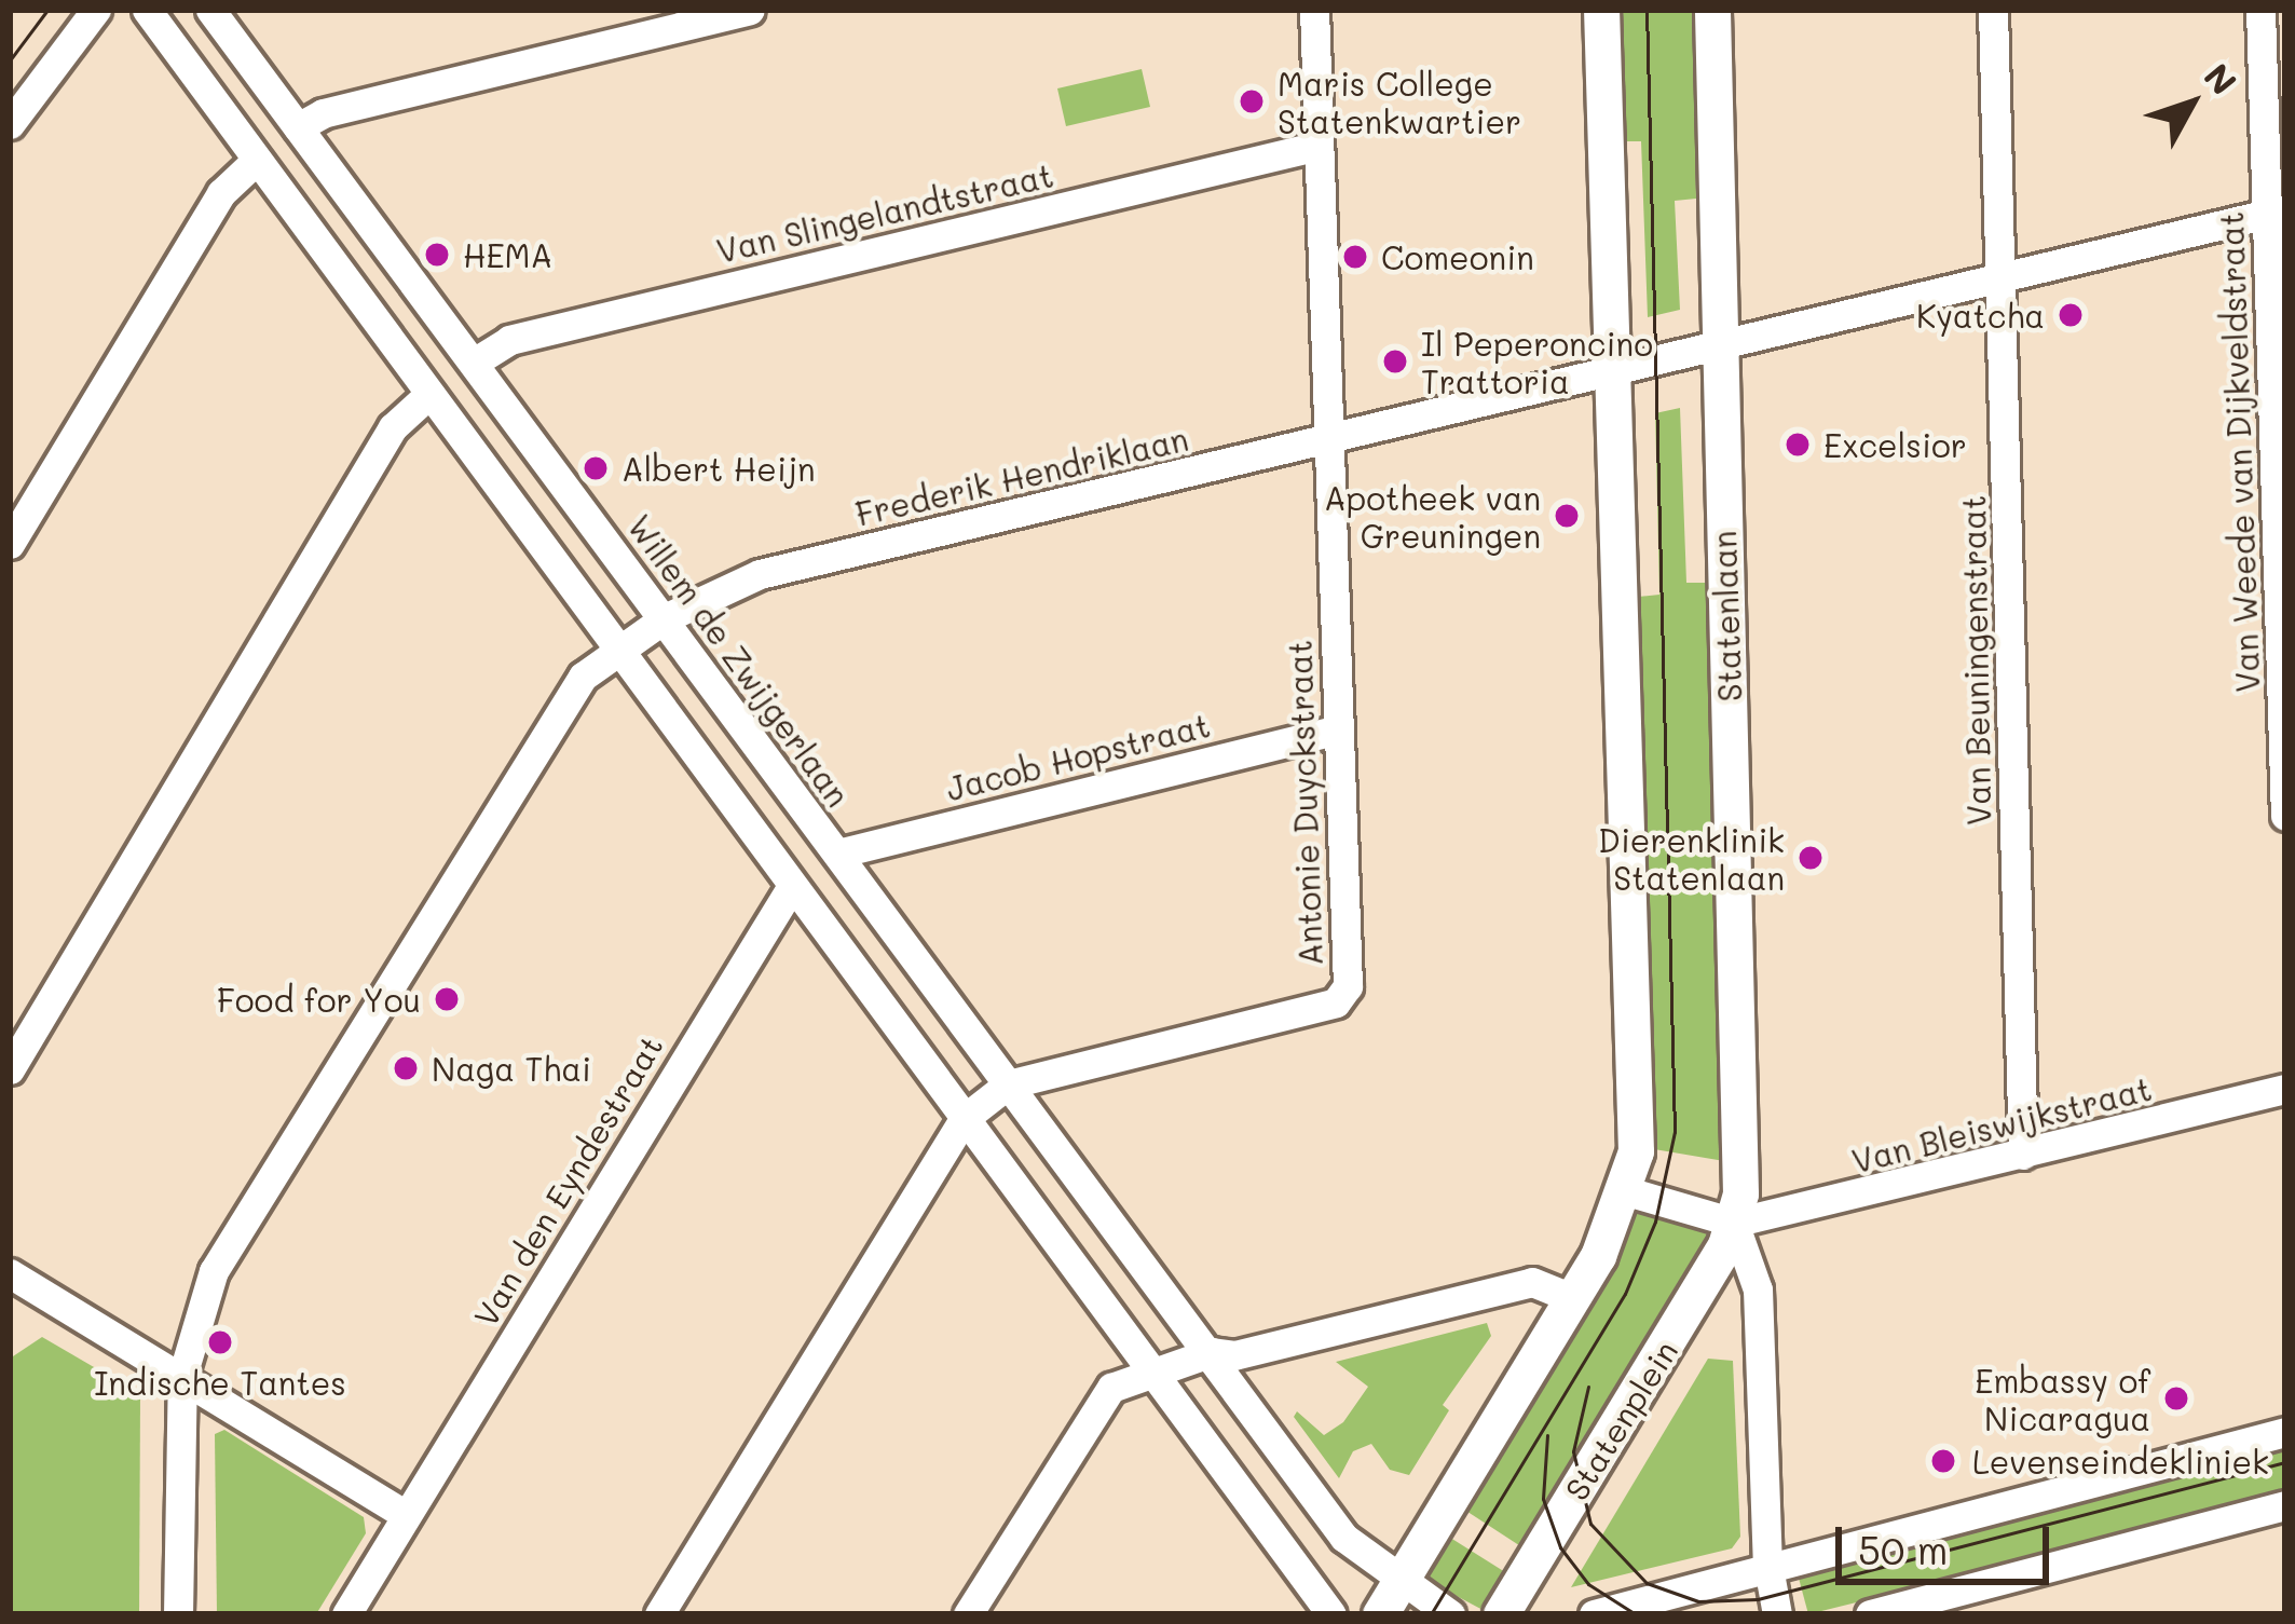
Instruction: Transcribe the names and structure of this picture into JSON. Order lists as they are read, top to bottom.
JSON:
{
  "streets": {
    "street": [
      "Van Slingelandtstraat",
      "Van Weede van Dijkveldstraat",
      "Frederik Hendriklaan",
      "Statenlaan",
      "Willem de Zwijgerlaan",
      "Van Beuningenstraat",
      "Jacob Hopstraat",
      "Antonie Duyckstraat",
      "Van Bleiswijkstraat",
      "Van den Eyndestraat",
      "Statenplein"
    ]
  },
  "crossings": [
    ["Van Slingelandtstraat", "Willem de Zwijgerlaan"],
    ["Van Slingelandtstraat", "Antonie Duyckstraat"],
    ["Van Weede van Dijkveldstraat", "Frederik Hendriklaan"],
    ["Frederik Hendriklaan", "Statenlaan"],
    ["Frederik Hendriklaan", "Willem de Zwijgerlaan"],
    ["Frederik Hendriklaan", "Van Beuningenstraat"],
    ["Frederik Hendriklaan", "Antonie Duyckstraat"],
    ["Statenlaan", "Van Bleiswijkstraat"],
    ["Statenlaan", "Statenplein"],
    ["Willem de Zwijgerlaan", "Jacob Hopstraat"],
    ["Willem de Zwijgerlaan", "Antonie Duyckstraat"],
    ["Van Beuningenstraat", "Van Bleiswijkstraat"],
    ["Jacob Hopstraat", "Antonie Duyckstraat"],
    ["Van Bleiswijkstraat", "Statenplein"]
  ],
  "places": [
    "Maris College Statenkwartier",
    "HEMA",
    "Comeonin",
    "Kyatcha",
    "Il Peperoncino Trattoria",
    "Excelsior",
    "Albert Heijn",
    "Apotheek van Greuningen",
    "Dierenklinik Statenlaan",
    "Food for You",
    "Naga Thai",
    "Indische Tantes",
    "Embassy of Nicaragua",
    "Levenseindekliniek"
  ],
  "scale_bar": "50 m",
  "north": "top right"
}
